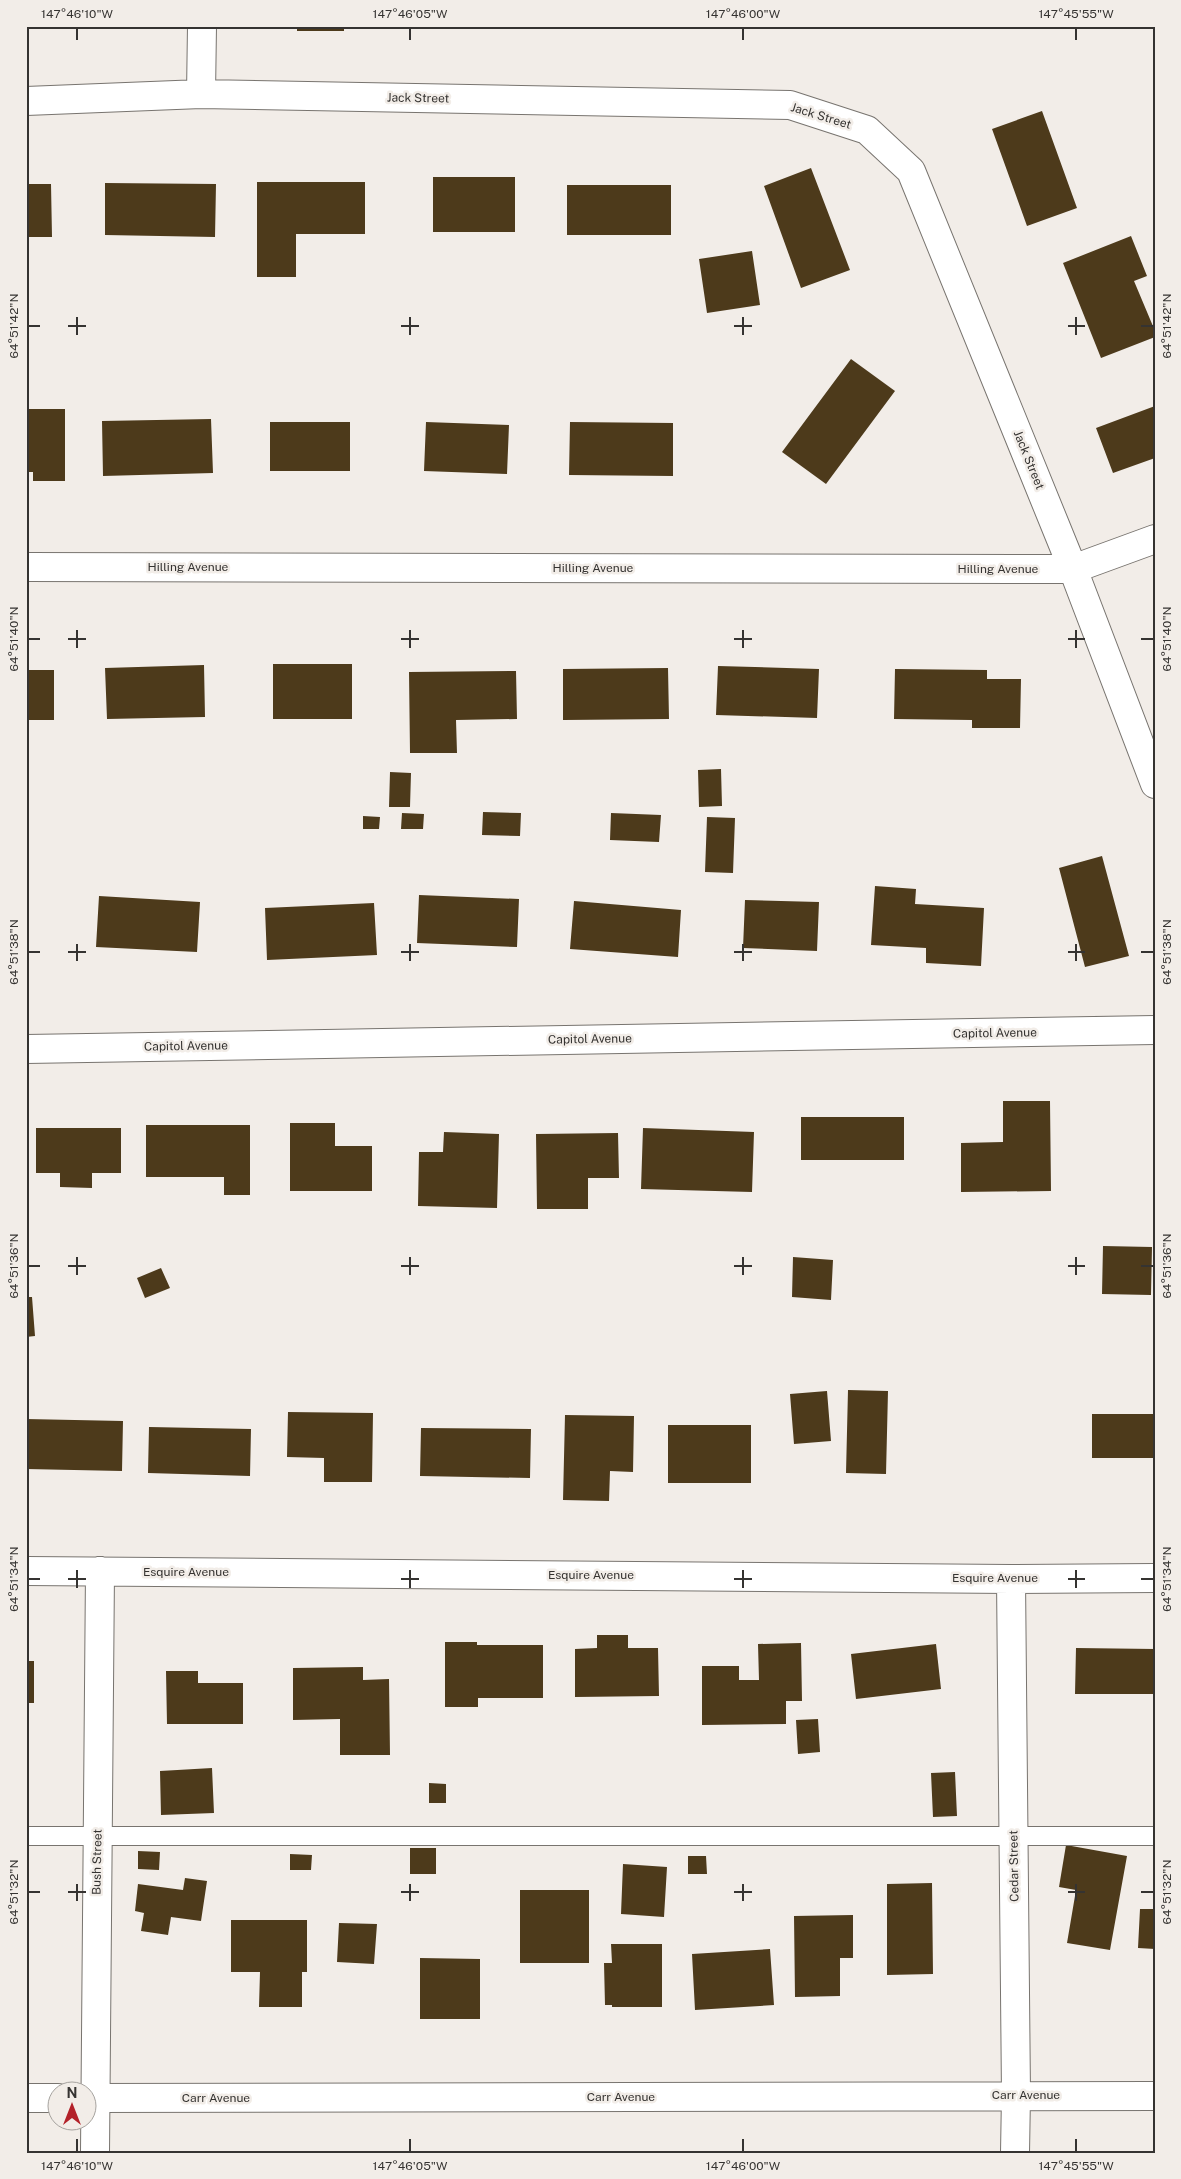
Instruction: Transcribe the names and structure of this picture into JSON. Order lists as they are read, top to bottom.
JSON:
{
  "streets": {
    "street": [
      "Jack Street",
      "Hilling Avenue",
      "Capitol Avenue",
      "Esquire Avenue",
      "Bush Street",
      "Cedar Street",
      "Carr Avenue"
    ]
  },
  "crossings": [
    ["Jack Street", "Hilling Avenue"],
    ["Esquire Avenue", "Bush Street"],
    ["Esquire Avenue", "Cedar Street"],
    ["Cedar Street", "Carr Avenue"]
  ],
  "north": "top",
  "coordinates": [
    "147°46'10\"W",
    "147°46'05\"W",
    "147°46'00\"W",
    "147°45'55\"W",
    "64°51'42\"N",
    "64°51'40\"N",
    "64°51'38\"N",
    "64°51'36\"N",
    "64°51'34\"N",
    "64°51'32\"N"
  ]
}
